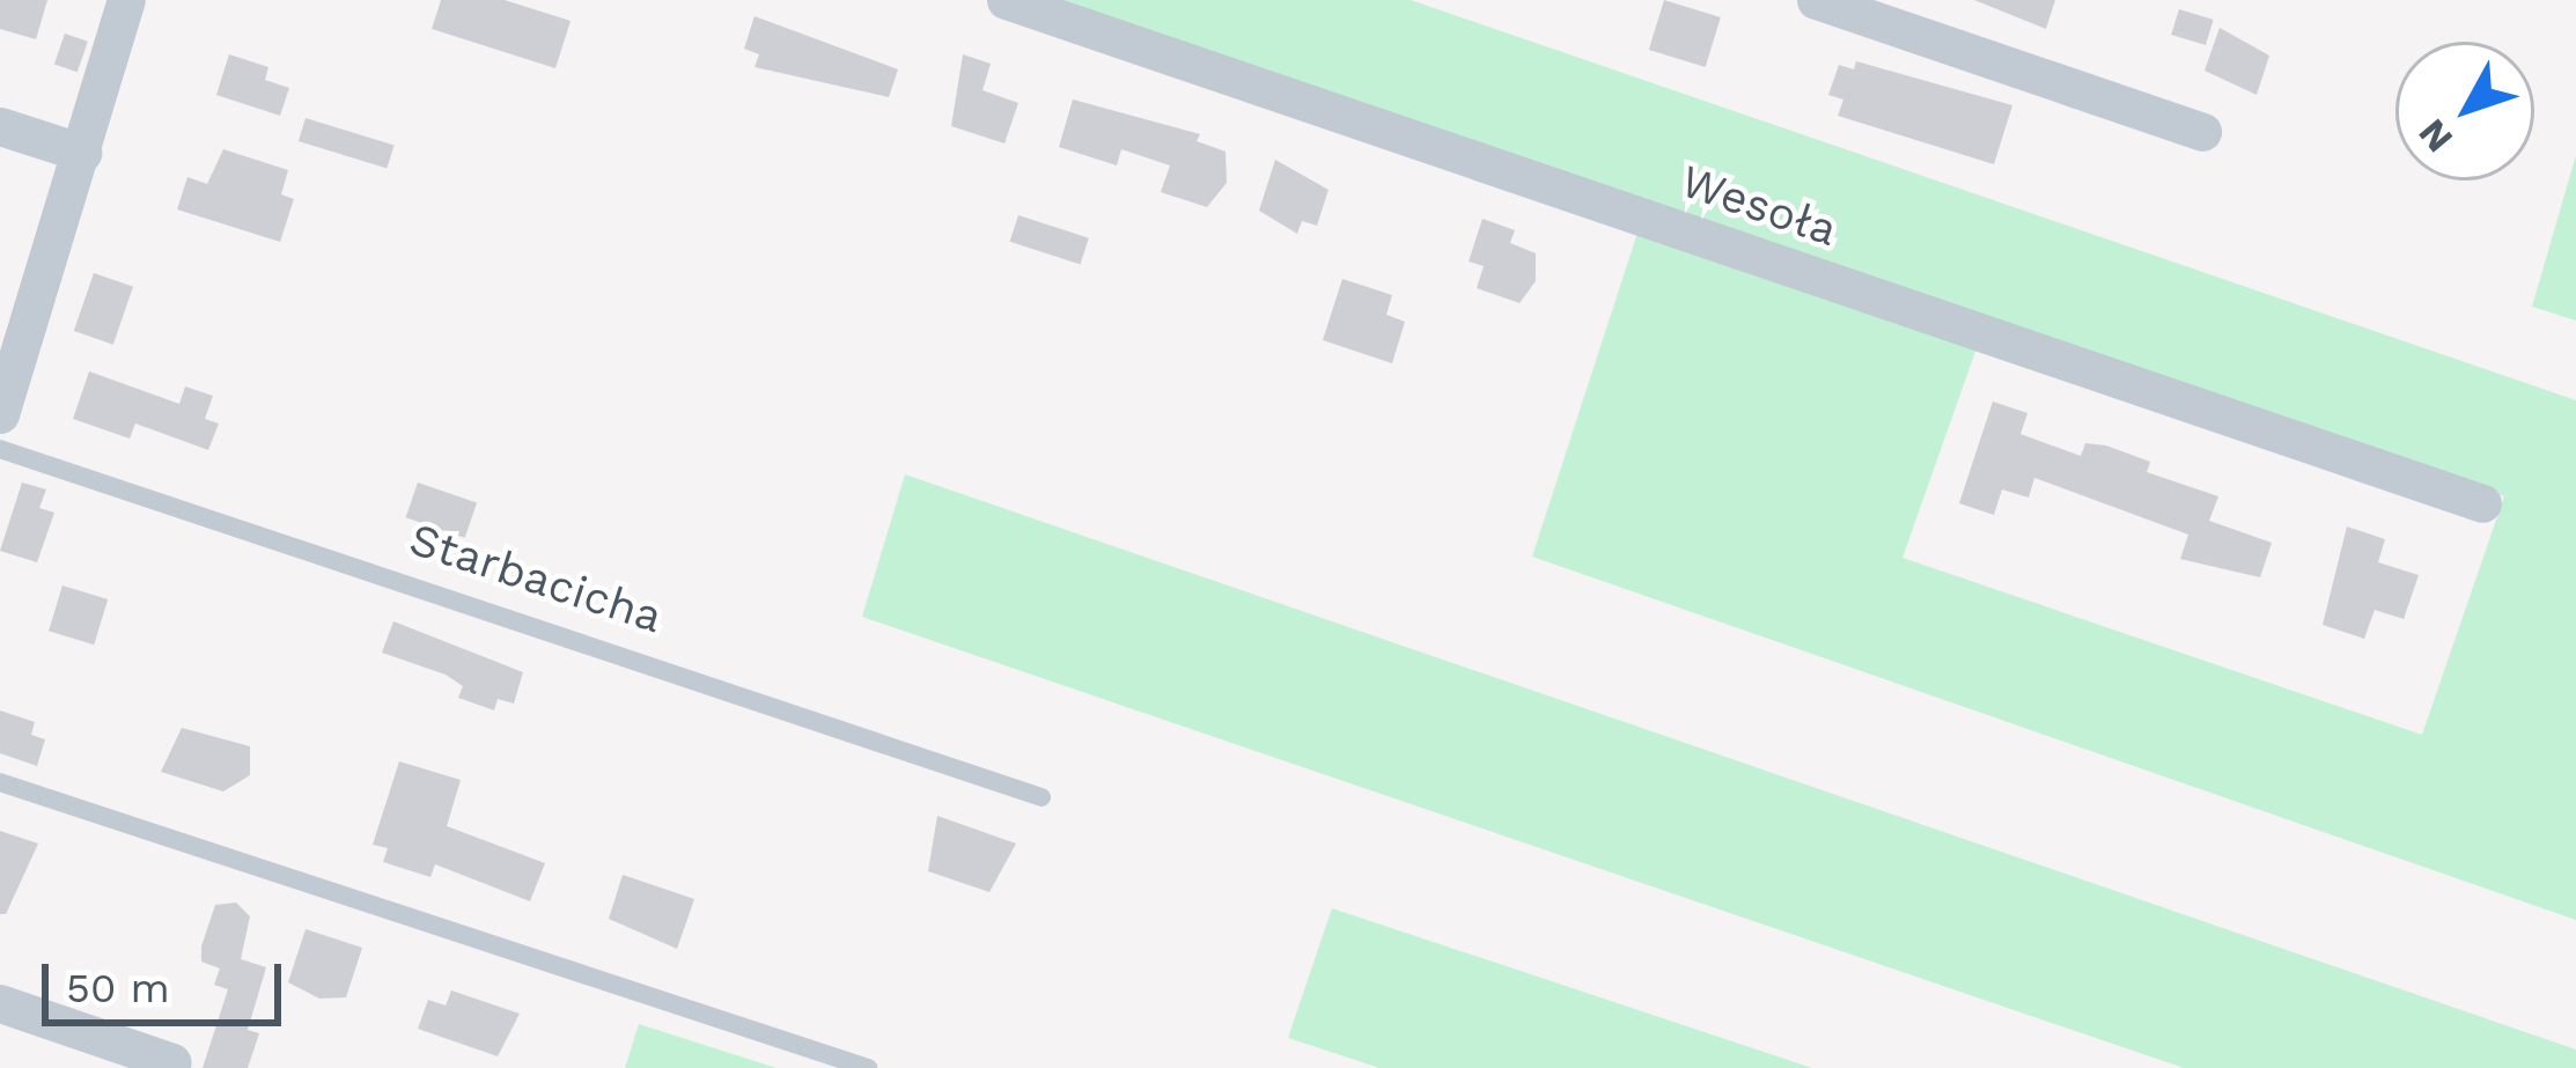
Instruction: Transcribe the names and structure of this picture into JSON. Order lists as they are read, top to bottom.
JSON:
{
  "streets": {
    "street": ["Wesoła"],
    "lane": ["Starbacicha"]
  },
  "scale_bar": "50 m",
  "north": "bottom left"
}
